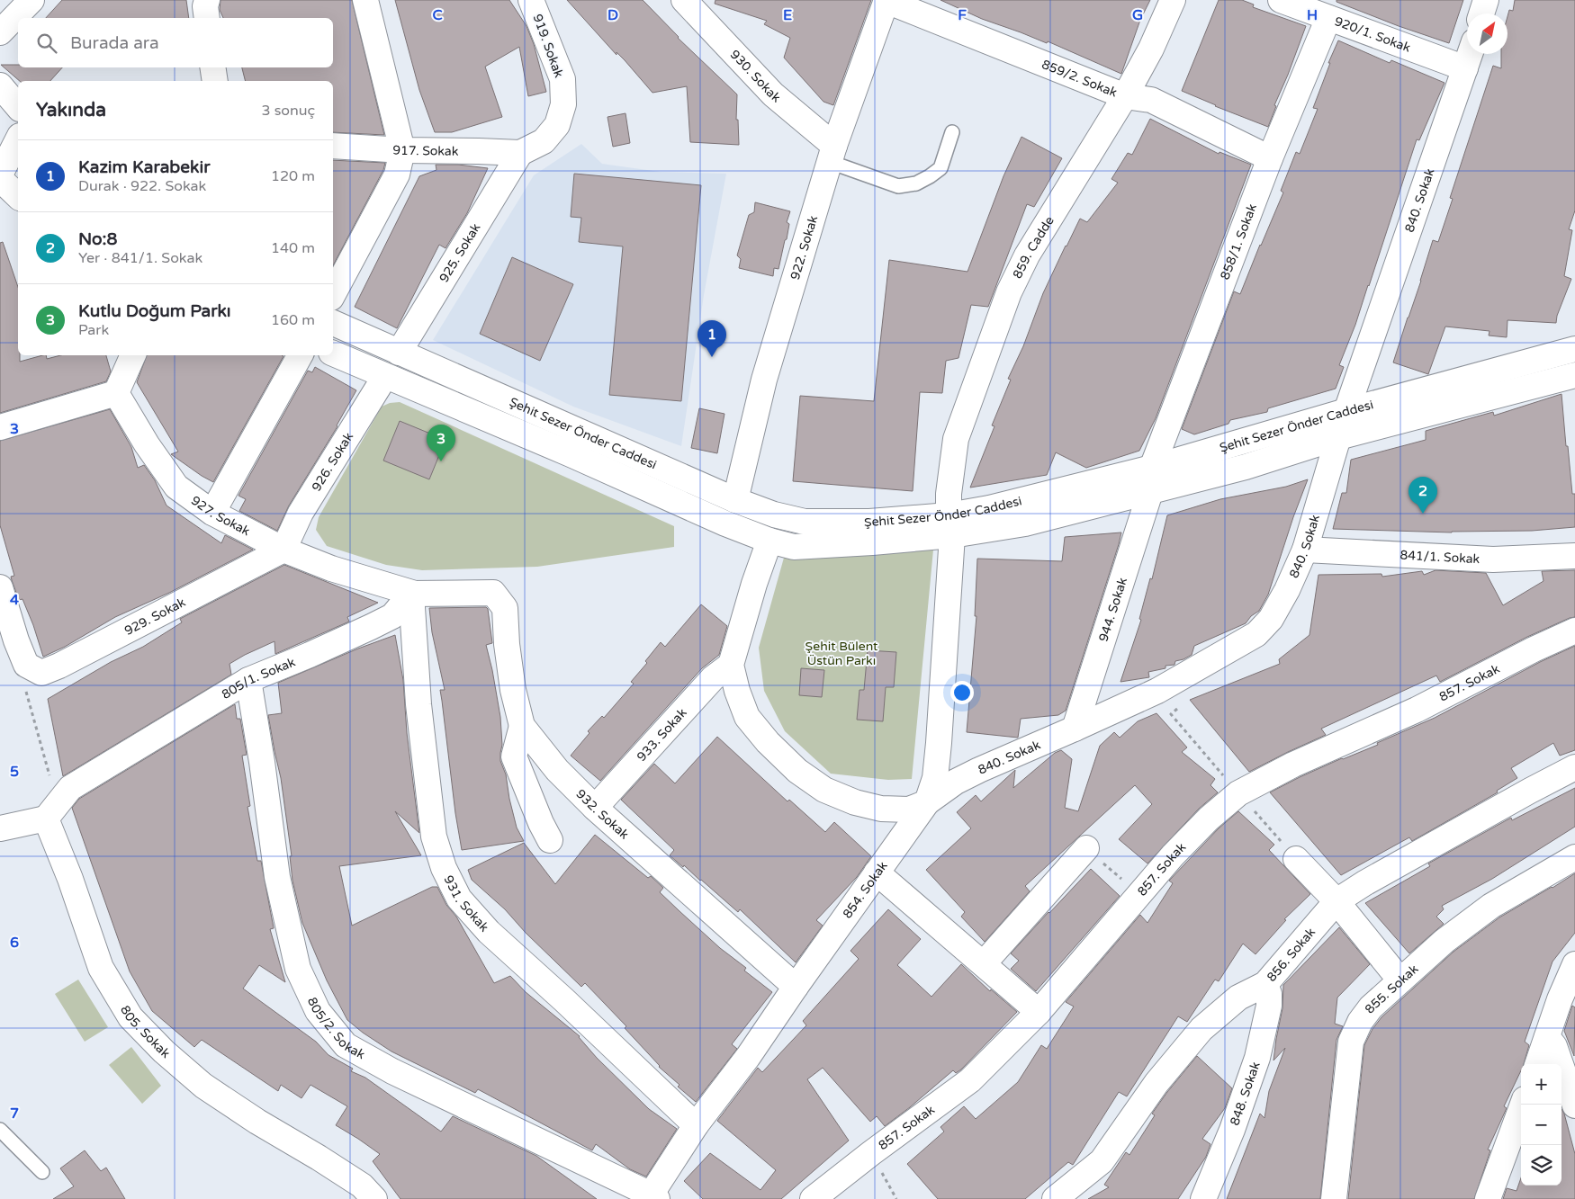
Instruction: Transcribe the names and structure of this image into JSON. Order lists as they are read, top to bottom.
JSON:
{
  "streets": {
    "street": [
      "920/1. Sokak",
      "919. Sokak",
      "930. Sokak",
      "859/2. Sokak",
      "917. Sokak",
      "840. Sokak",
      "858/1. Sokak",
      "922. Sokak",
      "859. Cadde",
      "925. Sokak",
      "Şehit Sezer Önder Caddesi",
      "926. Sokak",
      "927. Sokak",
      "841/1. Sokak",
      "944. Sokak",
      "929. Sokak",
      "805/1. Sokak",
      "857. Sokak",
      "933. Sokak",
      "932. Sokak",
      "854. Sokak",
      "931. Sokak",
      "856. Sokak",
      "855. Sokak",
      "805/2. Sokak",
      "805. Sokak",
      "848. Sokak"
    ]
  },
  "crossings": [
    ["920/1. Sokak", "840. Sokak"],
    ["920/1. Sokak", "858/1. Sokak"],
    ["919. Sokak", "917. Sokak"],
    ["919. Sokak", "925. Sokak"],
    ["930. Sokak", "922. Sokak"],
    ["859/2. Sokak", "858/1. Sokak"],
    ["859/2. Sokak", "922. Sokak"],
    ["859/2. Sokak", "859. Cadde"],
    ["917. Sokak", "925. Sokak"],
    ["840. Sokak", "Şehit Sezer Önder Caddesi"],
    ["840. Sokak", "841/1. Sokak"],
    ["840. Sokak", "944. Sokak"],
    ["840. Sokak", "933. Sokak"],
    ["840. Sokak", "854. Sokak"],
    ["858/1. Sokak", "Şehit Sezer Önder Caddesi"],
    ["858/1. Sokak", "944. Sokak"],
    ["922. Sokak", "Şehit Sezer Önder Caddesi"],
    ["859. Cadde", "Şehit Sezer Önder Caddesi"],
    ["859. Cadde", "854. Sokak"],
    ["925. Sokak", "Şehit Sezer Önder Caddesi"],
    ["925. Sokak", "926. Sokak"],
    ["Şehit Sezer Önder Caddesi", "926. Sokak"],
    ["Şehit Sezer Önder Caddesi", "944. Sokak"],
    ["Şehit Sezer Önder Caddesi", "854. Sokak"],
    ["926. Sokak", "927. Sokak"],
    ["926. Sokak", "929. Sokak"],
    ["927. Sokak", "929. Sokak"],
    ["927. Sokak", "805/1. Sokak"],
    ["927. Sokak", "932. Sokak"],
    ["927. Sokak", "931. Sokak"],
    ["805/1. Sokak", "932. Sokak"],
    ["805/1. Sokak", "931. Sokak"],
    ["805/1. Sokak", "805/2. Sokak"],
    ["805/1. Sokak", "805. Sokak"],
    ["933. Sokak", "932. Sokak"],
    ["932. Sokak", "854. Sokak"],
    ["932. Sokak", "931. Sokak"],
    ["854. Sokak", "931. Sokak"],
    ["854. Sokak", "805/2. Sokak"],
    ["856. Sokak", "848. Sokak"]
  ],
  "parks": ["Şehit Bülent Üstün Parkı"],
  "north": "top right",
  "page": {
    "search": "Burada ara",
    "heading": ["Yakında", "3 sonuç"],
    "list": [
      {
        "mark": "1",
        "name": "Kazim Karabekir",
        "note": "Durak · 922. Sokak",
        "value": "120 m"
      },
      {
        "mark": "2",
        "name": "No:8",
        "note": "Yer · 841/1. Sokak",
        "value": "140 m"
      },
      {
        "mark": "3",
        "name": "Kutlu Doğum Parkı",
        "note": "Park",
        "value": "160 m"
      }
    ],
    "pins": ["1", "3", "2"],
    "map_buttons": ["+", "−"]
  },
  "grid": {
    "columns": [
      "C",
      "D",
      "E",
      "F",
      "G",
      "H"
    ],
    "rows": [
      "3",
      "4",
      "5",
      "6",
      "7"
    ]
  }
}
